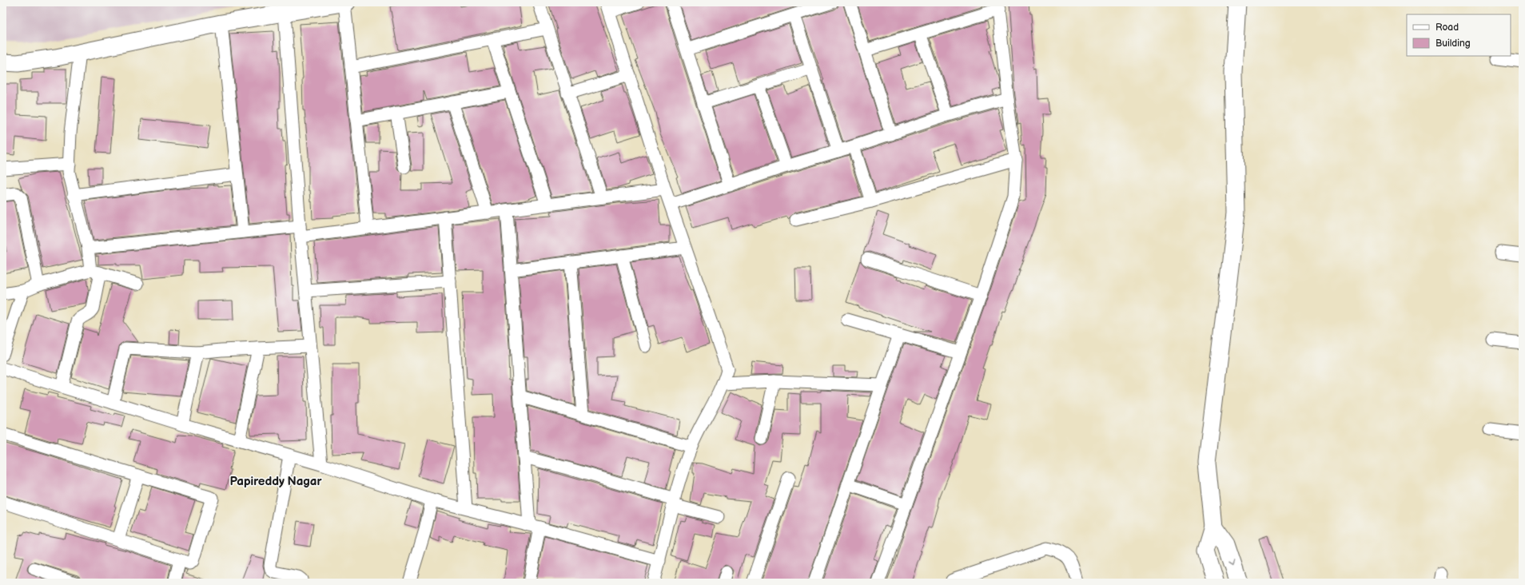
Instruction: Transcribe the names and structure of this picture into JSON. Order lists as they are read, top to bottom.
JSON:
{
  "districts": ["Papireddy Nagar"],
  "legend": ["Road", "Building"]
}
